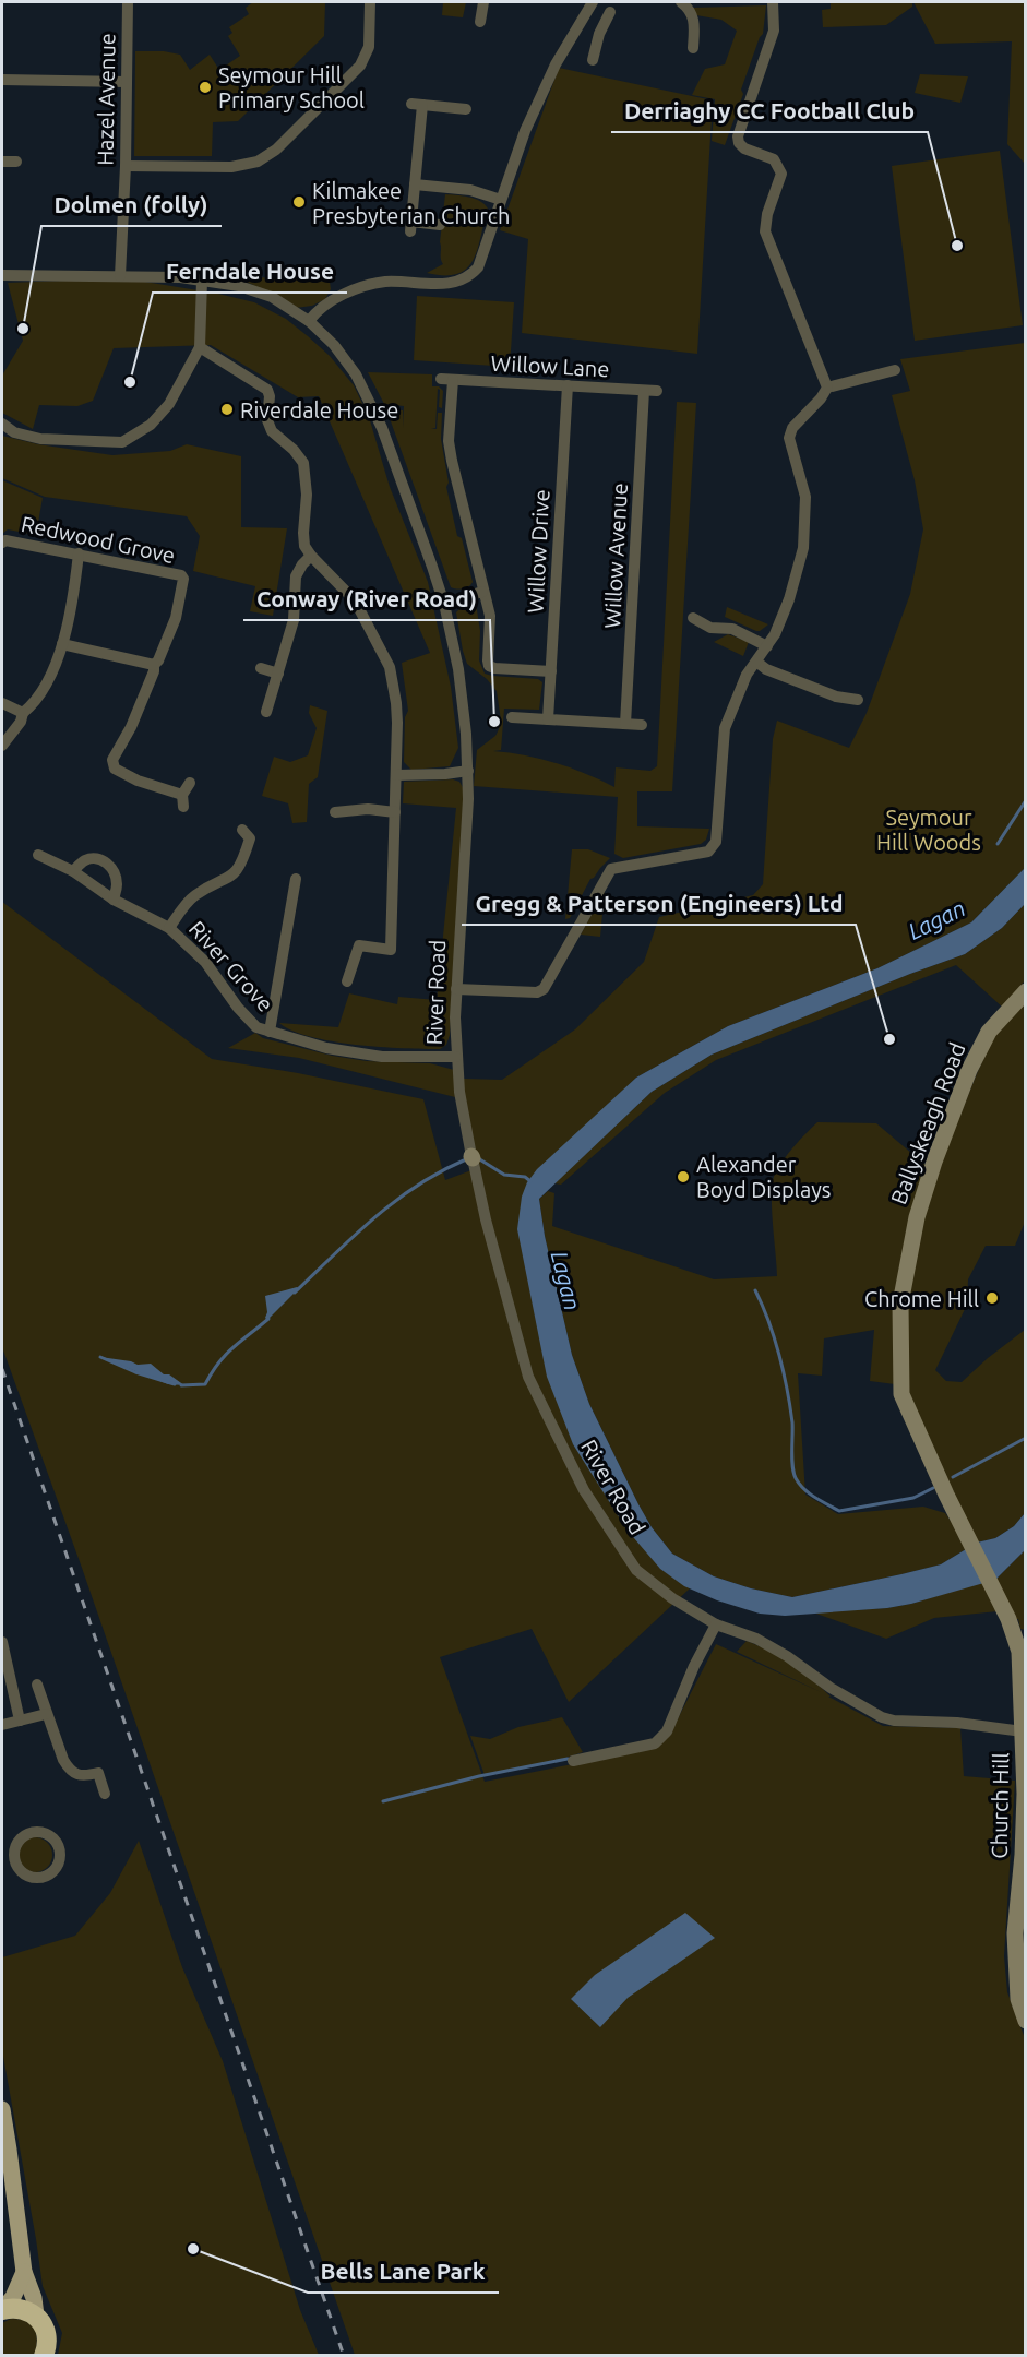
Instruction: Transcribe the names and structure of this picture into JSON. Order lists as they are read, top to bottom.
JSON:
{
  "streets": {
    "main road": ["Ballyskeagh Road", "Church Hill"],
    "street": [
      "Hazel Avenue",
      "Willow Lane",
      "Redwood Grove",
      "Willow Drive",
      "Willow Avenue",
      "River Grove",
      "River Road"
    ]
  },
  "crossings": [
    ["Hazel Avenue", "River Road"],
    ["Willow Lane", "Willow Drive"],
    ["Willow Lane", "Willow Avenue"],
    ["River Grove", "River Road"],
    ["River Road", "Church Hill"],
    ["Ballyskeagh Road", "Church Hill"]
  ],
  "water": ["Lagan"],
  "parks": ["Seymour Hill Woods"],
  "places": [
    "Seymour Hill Primary School",
    "Kilmakee Presbyterian Church",
    "Derriaghy CC Football Club",
    "Dolmen (folly)",
    "Ferndale House",
    "Riverdale House",
    "Conway (River Road)",
    "Gregg & Patterson (Engineers) Ltd",
    "Alexander Boyd Displays",
    "Chrome Hill",
    "Bells Lane Park"
  ]
}
